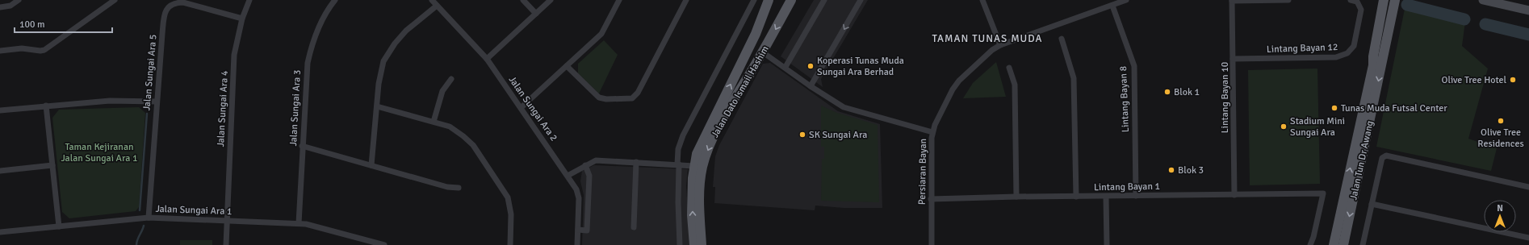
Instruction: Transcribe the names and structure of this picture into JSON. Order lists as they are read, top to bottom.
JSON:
{
  "streets": {
    "main road": ["Jalan Dato Ismail Hashim", "Jalan Tun Dr Awang"],
    "street": [
      "Lintang Bayan 12",
      "Jalan Sungai Ara 5",
      "Lintang Bayan 10",
      "Lintang Bayan 8",
      "Jalan Sungai Ara 3",
      "Jalan Sungai Ara 4",
      "Jalan Sungai Ara 2",
      "Persiaran Bayan",
      "Lintang Bayan 1",
      "Jalan Sungai Ara 1"
    ]
  },
  "crossings": [
    ["Lintang Bayan 12", "Lintang Bayan 10"],
    ["Jalan Sungai Ara 5", "Jalan Sungai Ara 4"],
    ["Jalan Sungai Ara 5", "Jalan Sungai Ara 1"],
    ["Lintang Bayan 10", "Lintang Bayan 1"],
    ["Lintang Bayan 8", "Persiaran Bayan"],
    ["Lintang Bayan 8", "Lintang Bayan 1"],
    ["Jalan Sungai Ara 3", "Jalan Sungai Ara 1"],
    ["Jalan Sungai Ara 4", "Jalan Sungai Ara 1"],
    ["Persiaran Bayan", "Lintang Bayan 1"]
  ],
  "districts": ["TAMAN TUNAS MUDA"],
  "parks": ["Taman Kejiranan Jalan Sungai Ara 1"],
  "places": [
    "Koperasi Tunas Muda Sungai Ara Berhad",
    "Olive Tree Hotel",
    "Blok 1",
    "Tunas Muda Futsal Center",
    "Olive Tree Residences",
    "Stadium Mini Sungai Ara",
    "SK Sungai Ara",
    "Blok 3"
  ],
  "scale_bar": "100 m",
  "north": "top"
}
